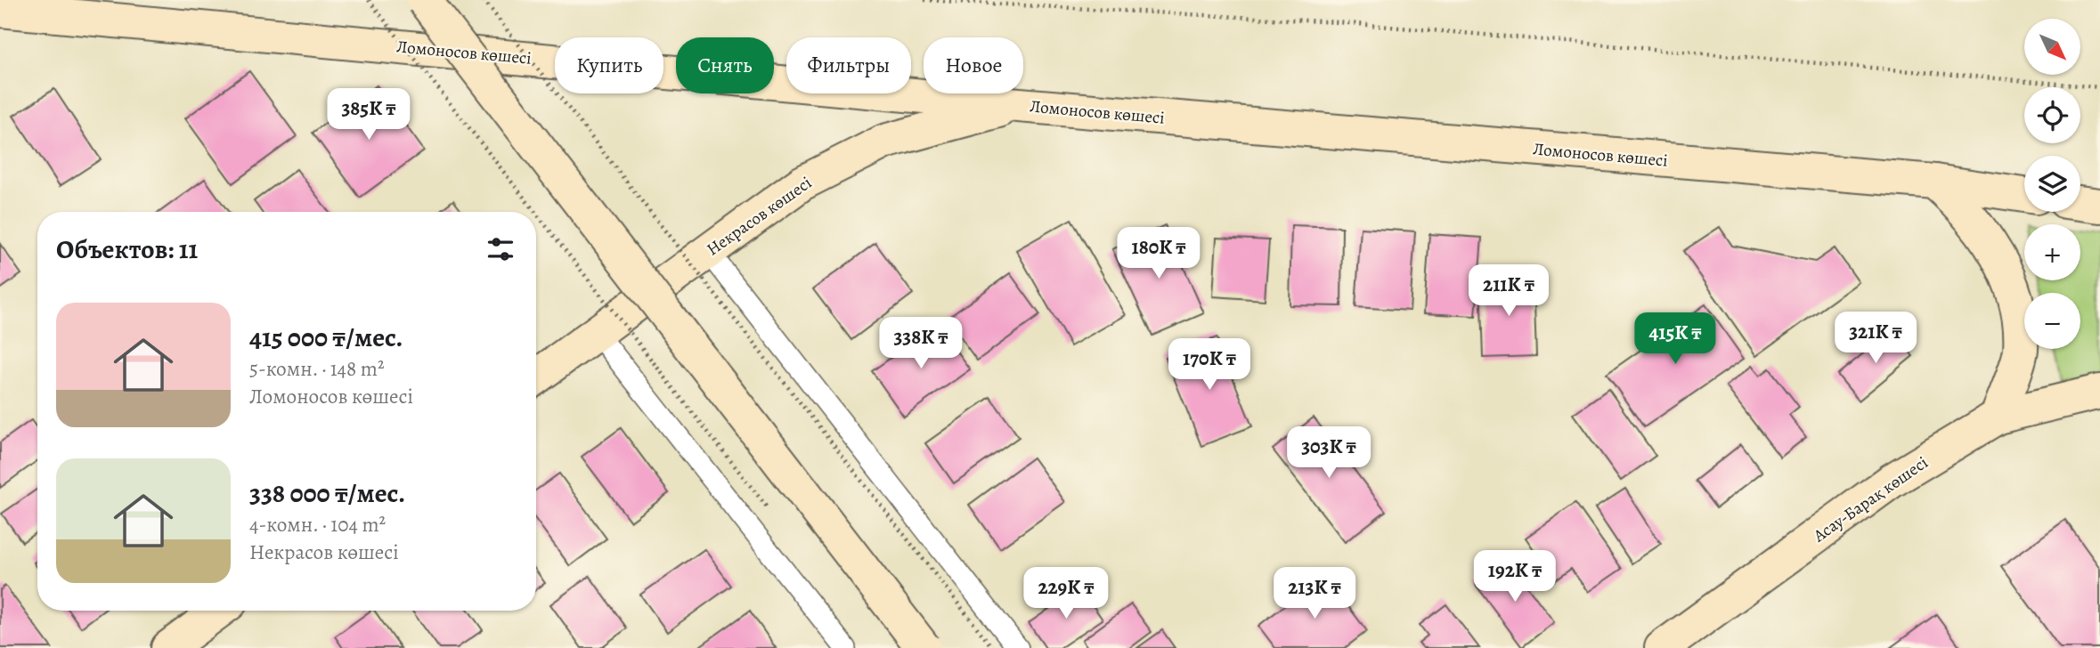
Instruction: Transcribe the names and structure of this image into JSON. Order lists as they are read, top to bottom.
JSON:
{
  "streets": {
    "main road": ["Ломоносов көшесі", "Некрасов көшесі", "Асау-Барақ көшесі"]
  },
  "crossings": [
    ["Ломоносов көшесі", "Некрасов көшесі"]
  ],
  "north": "bottom right",
  "page": {
    "map_buttons": ["+", "−"],
    "chip": [
      "Купить",
      "Снять",
      "Фильтры",
      "Новое"
    ],
    "price": [
      "385K ₸",
      "180K ₸",
      "211K ₸",
      "321K ₸",
      "415K ₸",
      "338K ₸",
      "170K ₸",
      "303K ₸",
      "192K ₸",
      "229K ₸",
      "213K ₸"
    ],
    "heading": "Объектов: 11",
    "list": [
      {
        "name": "415 000 ₸/мес.",
        "note": "5-комн. · 148 m² · Ломоносов көшесі"
      },
      {
        "name": "338 000 ₸/мес.",
        "note": "4-комн. · 104 m² · Некрасов көшесі"
      }
    ]
  }
}
